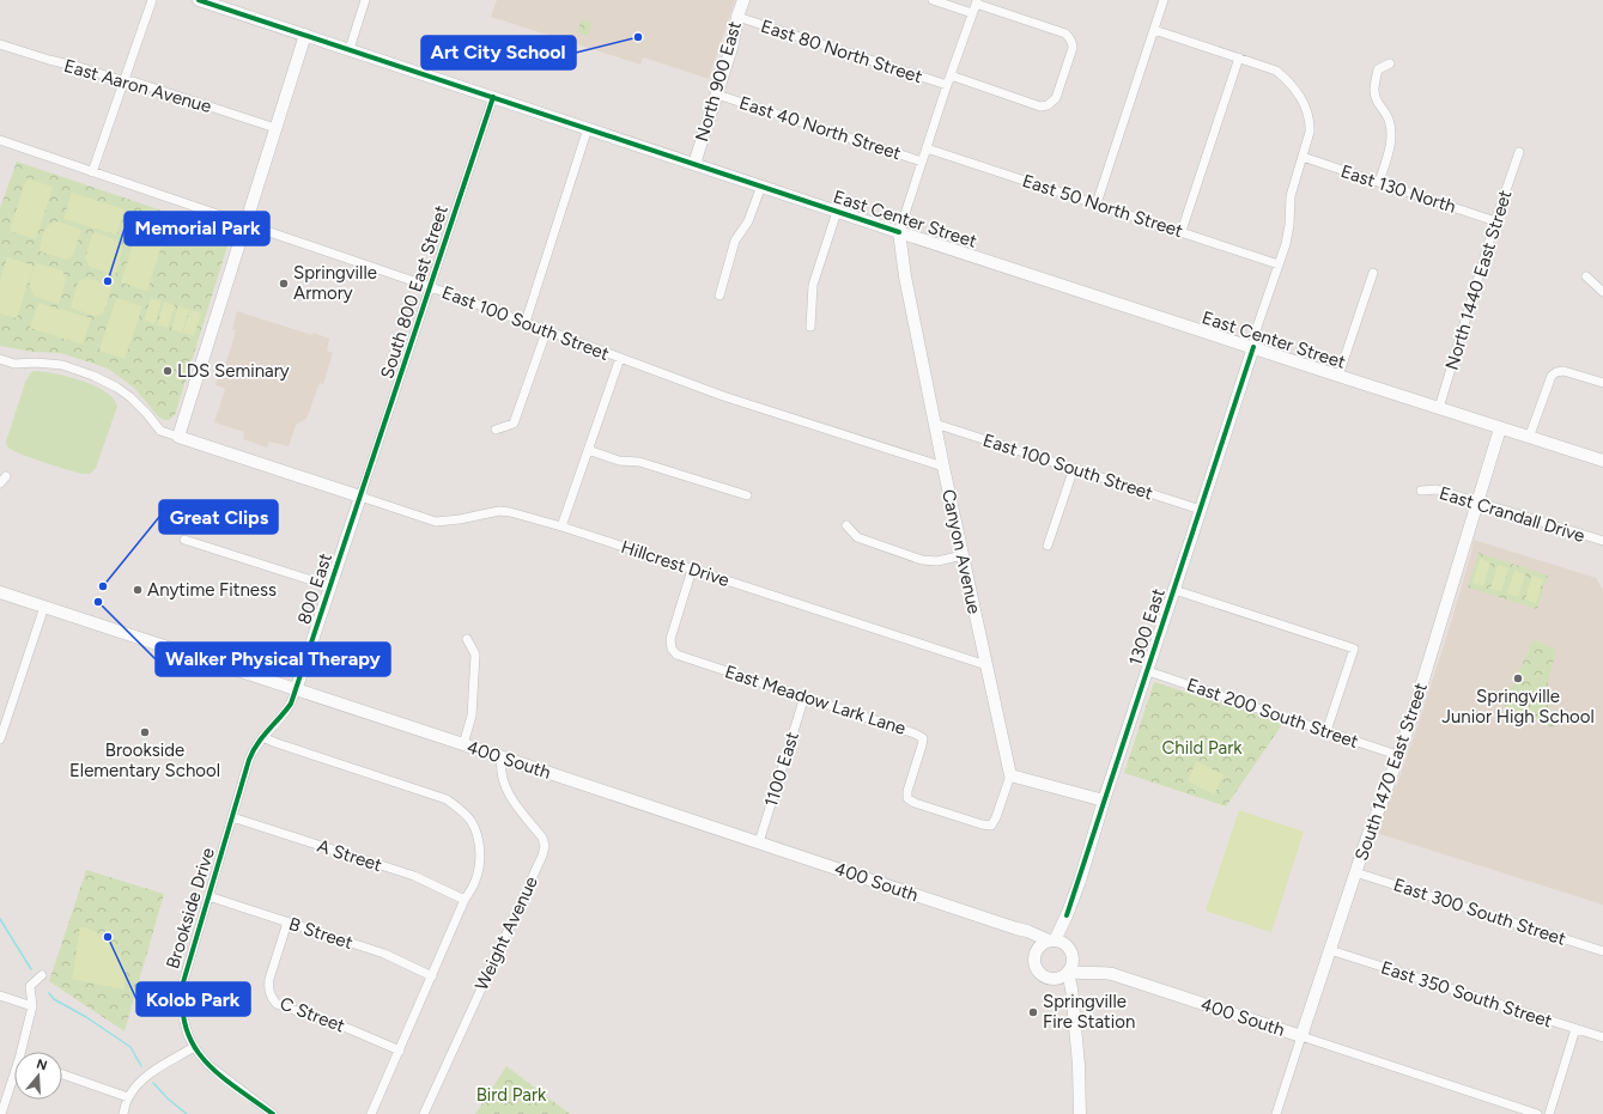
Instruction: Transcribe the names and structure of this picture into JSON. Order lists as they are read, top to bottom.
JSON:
{
  "streets": {
    "street": [
      "East 80 North Street",
      "North 900 East",
      "East Aaron Avenue",
      "East 40 North Street",
      "East 130 North",
      "East 50 North Street",
      "East Center Street",
      "North 1440 East Street",
      "South 800 East Street",
      "East 100 South Street",
      "East Crandall Drive",
      "Canyon Avenue",
      "Hillcrest Drive",
      "800 East",
      "1300 East",
      "East Meadow Lark Lane",
      "East 200 South Street",
      "400 South",
      "1100 East",
      "South 1470 East Street",
      "A Street",
      "Brookside Drive",
      "East 300 South Street",
      "B Street",
      "Weight Avenue",
      "East 350 South Street",
      "C Street"
    ]
  },
  "crossings": [
    ["East 80 North Street", "North 900 East"],
    ["North 900 East", "East 40 North Street"],
    ["North 900 East", "East Center Street"],
    ["East 130 North", "North 1440 East Street"],
    ["East Center Street", "North 1440 East Street"],
    ["East Center Street", "South 800 East Street"],
    ["East Center Street", "Canyon Avenue"],
    ["East Center Street", "1300 East"],
    ["East Center Street", "South 1470 East Street"],
    ["South 800 East Street", "East 100 South Street"],
    ["South 800 East Street", "Hillcrest Drive"],
    ["South 800 East Street", "800 East"],
    ["East 100 South Street", "Canyon Avenue"],
    ["East 100 South Street", "1300 East"],
    ["East Crandall Drive", "South 1470 East Street"],
    ["Canyon Avenue", "Hillcrest Drive"],
    ["Canyon Avenue", "East Meadow Lark Lane"],
    ["Hillcrest Drive", "800 East"],
    ["Hillcrest Drive", "East Meadow Lark Lane"],
    ["800 East", "400 South"],
    ["800 East", "Brookside Drive"],
    ["1300 East", "East 200 South Street"],
    ["1300 East", "400 South"],
    ["East Meadow Lark Lane", "1100 East"],
    ["East 200 South Street", "South 1470 East Street"],
    ["400 South", "1100 East"],
    ["400 South", "South 1470 East Street"],
    ["400 South", "Brookside Drive"],
    ["400 South", "Weight Avenue"],
    ["South 1470 East Street", "East 300 South Street"],
    ["South 1470 East Street", "East 350 South Street"],
    ["A Street", "Brookside Drive"],
    ["Brookside Drive", "B Street"],
    ["B Street", "C Street"]
  ],
  "parks": ["Child Park", "Bird Park"],
  "places": [
    "Art City School",
    "Memorial Park",
    "Springville Armory",
    "LDS Seminary",
    "Great Clips",
    "Anytime Fitness",
    "Walker Physical Therapy",
    "Springville Junior High School",
    "Brookside Elementary School",
    "Kolob Park",
    "Springville Fire Station"
  ],
  "north": "top"
}
